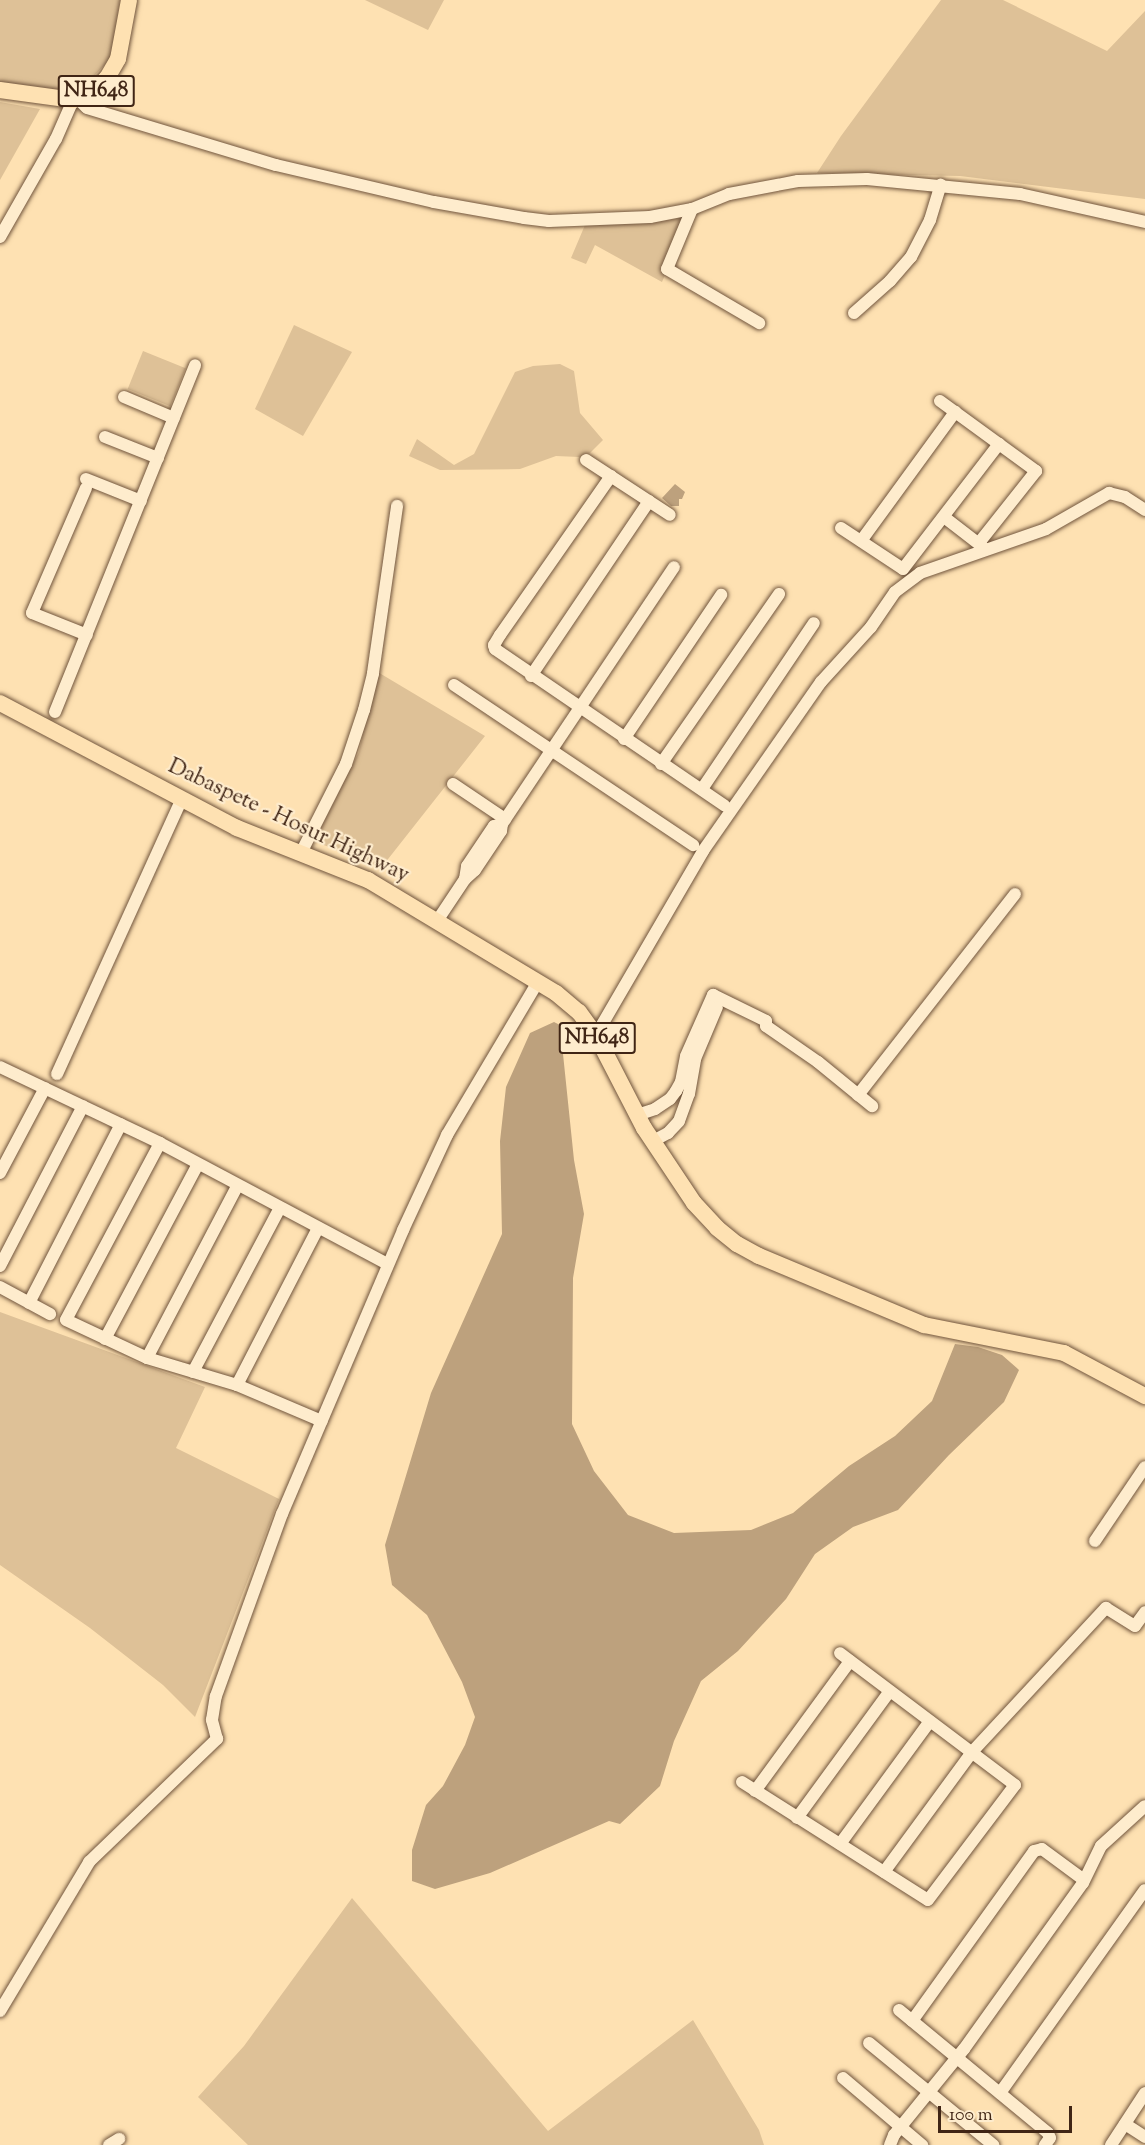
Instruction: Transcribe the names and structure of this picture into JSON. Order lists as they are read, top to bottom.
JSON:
{
  "streets": {
    "highway": ["NH648", "Dabaspete - Hosur Highway"]
  },
  "scale_bar": "100 m"
}
